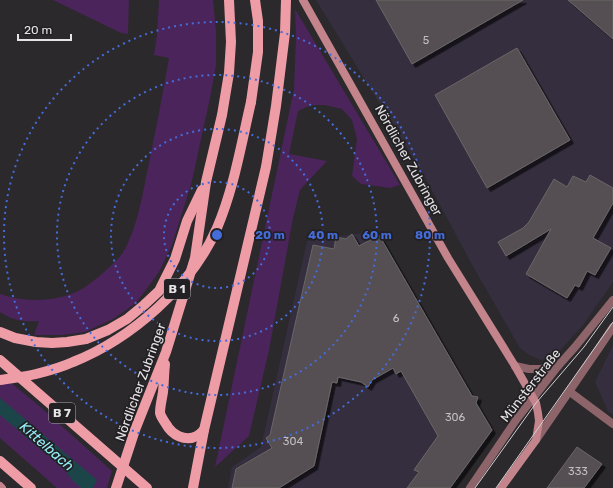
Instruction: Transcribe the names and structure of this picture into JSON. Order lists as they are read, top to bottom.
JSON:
{
  "streets": {
    "main road": ["Nördlicher Zubringer", "B 1", "B 7"],
    "street": ["Münsterstraße"]
  },
  "crossings": [
    ["Nördlicher Zubringer", "B 1"],
    ["Nördlicher Zubringer", "Münsterstraße"],
    ["Nördlicher Zubringer", "B 7"]
  ],
  "water": ["Kittelbach"],
  "house_numbers": [
    "5",
    "6",
    "306",
    "304",
    "333"
  ],
  "scale_bar": "20 m",
  "rings": [
    "20 m",
    "40 m",
    "60 m",
    "80 m"
  ]
}
